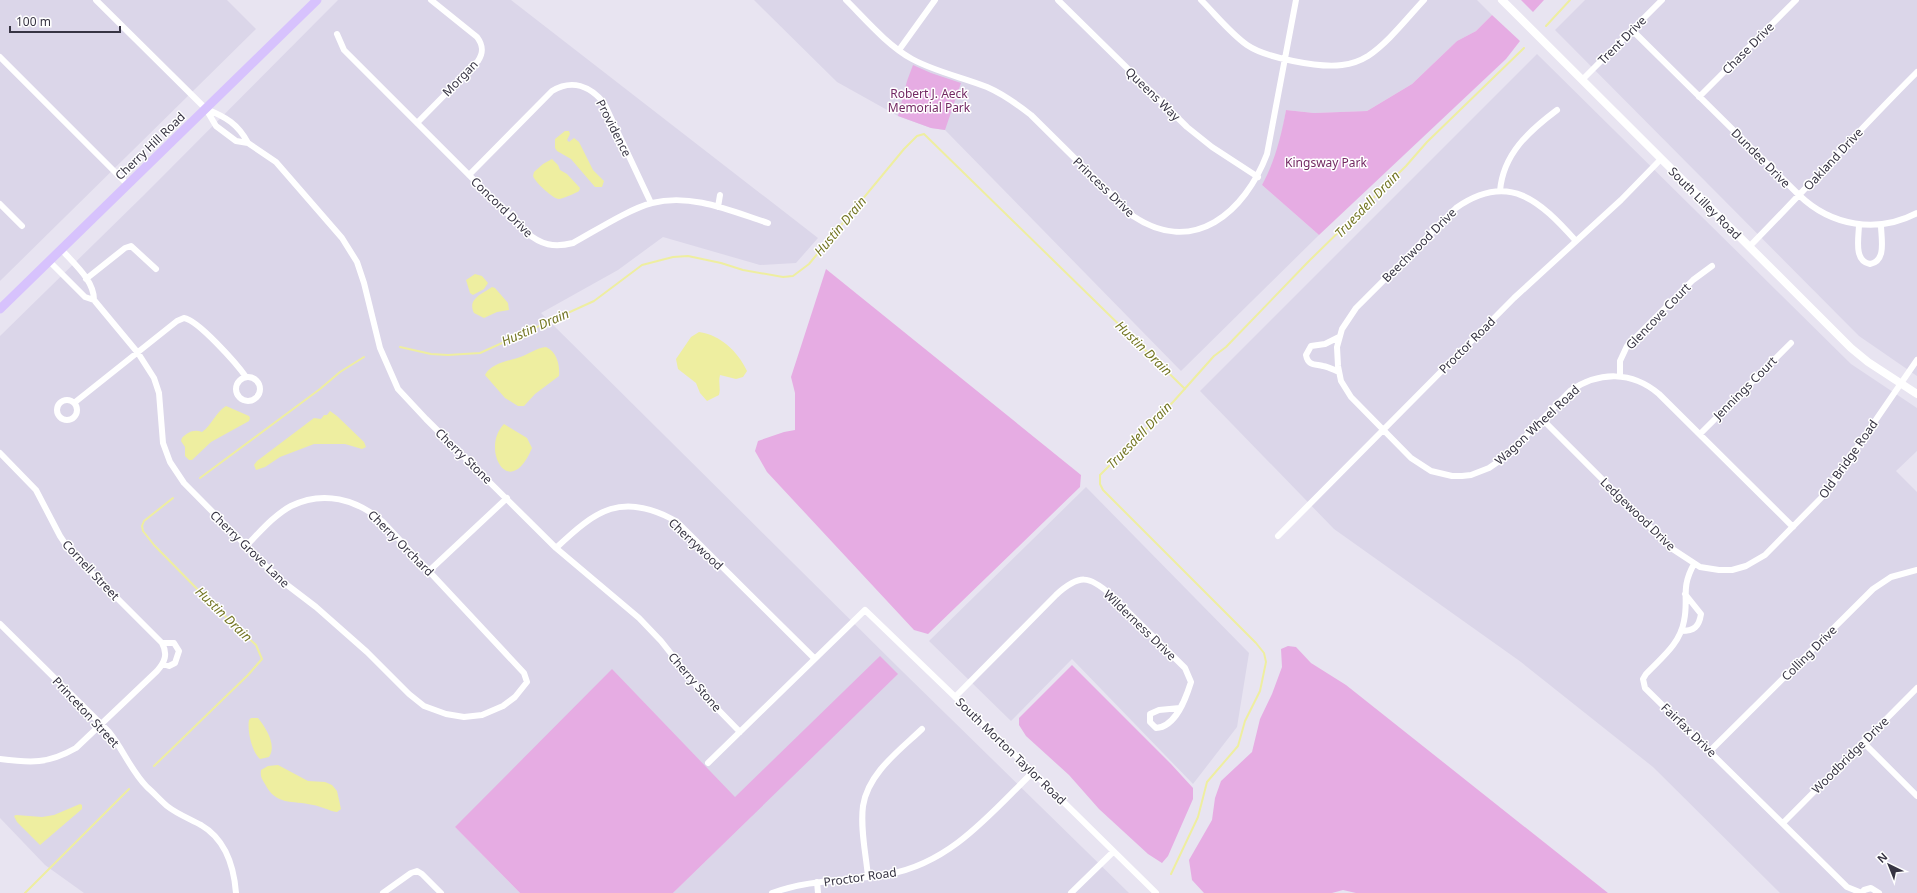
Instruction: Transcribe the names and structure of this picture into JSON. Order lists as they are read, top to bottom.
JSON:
{
  "streets": {
    "main road": ["Cherry Hill Road"],
    "street": [
      "Trent Drive",
      "Chase Drive",
      "Morgan",
      "Queens Way",
      "Providence",
      "Dundee Drive",
      "Oakland Drive",
      "Princess Drive",
      "South Lilley Road",
      "Concord Drive",
      "Beechwood Drive",
      "Glencove Court",
      "Proctor Road",
      "Jennings Court",
      "Wagon Wheel Road",
      "Cherry Stone",
      "Old Bridge Road",
      "Ledgewood Drive",
      "Cherry Orchard",
      "Cherrywood",
      "Cherry Grove Lane",
      "Cornell Street",
      "Wilderness Drive",
      "Colling Drive",
      "Princeton Street",
      "Fairfax Drive",
      "South Morton Taylor Road",
      "Woodbridge Drive"
    ]
  },
  "crossings": [
    ["Trent Drive", "Dundee Drive"],
    ["Trent Drive", "South Lilley Road"],
    ["Chase Drive", "Dundee Drive"],
    ["Morgan", "Concord Drive"],
    ["Queens Way", "Princess Drive"],
    ["Providence", "Concord Drive"],
    ["Cherry Hill Road", "Cherry Stone"],
    ["Cherry Hill Road", "Cherry Grove Lane"],
    ["Dundee Drive", "Oakland Drive"],
    ["Oakland Drive", "South Lilley Road"],
    ["South Lilley Road", "Proctor Road"],
    ["South Lilley Road", "Old Bridge Road"],
    ["Beechwood Drive", "Proctor Road"],
    ["Beechwood Drive", "Wagon Wheel Road"],
    ["Glencove Court", "Wagon Wheel Road"],
    ["Proctor Road", "Wagon Wheel Road"],
    ["Proctor Road", "South Morton Taylor Road"],
    ["Jennings Court", "Wagon Wheel Road"],
    ["Wagon Wheel Road", "Old Bridge Road"],
    ["Wagon Wheel Road", "Ledgewood Drive"],
    ["Cherry Stone", "Cherrywood"],
    ["Old Bridge Road", "Ledgewood Drive"],
    ["Ledgewood Drive", "Fairfax Drive"],
    ["Cherry Orchard", "Cherry Grove Lane"],
    ["Cherrywood", "South Morton Taylor Road"],
    ["Wilderness Drive", "South Morton Taylor Road"],
    ["Colling Drive", "Fairfax Drive"],
    ["Fairfax Drive", "Woodbridge Drive"]
  ],
  "water": ["Truesdell Drain", "Hustin Drain"],
  "parks": ["Robert J. Aeck Memorial Park", "Kingsway Park"],
  "scale_bar": "100 m",
  "north": "top left"
}
